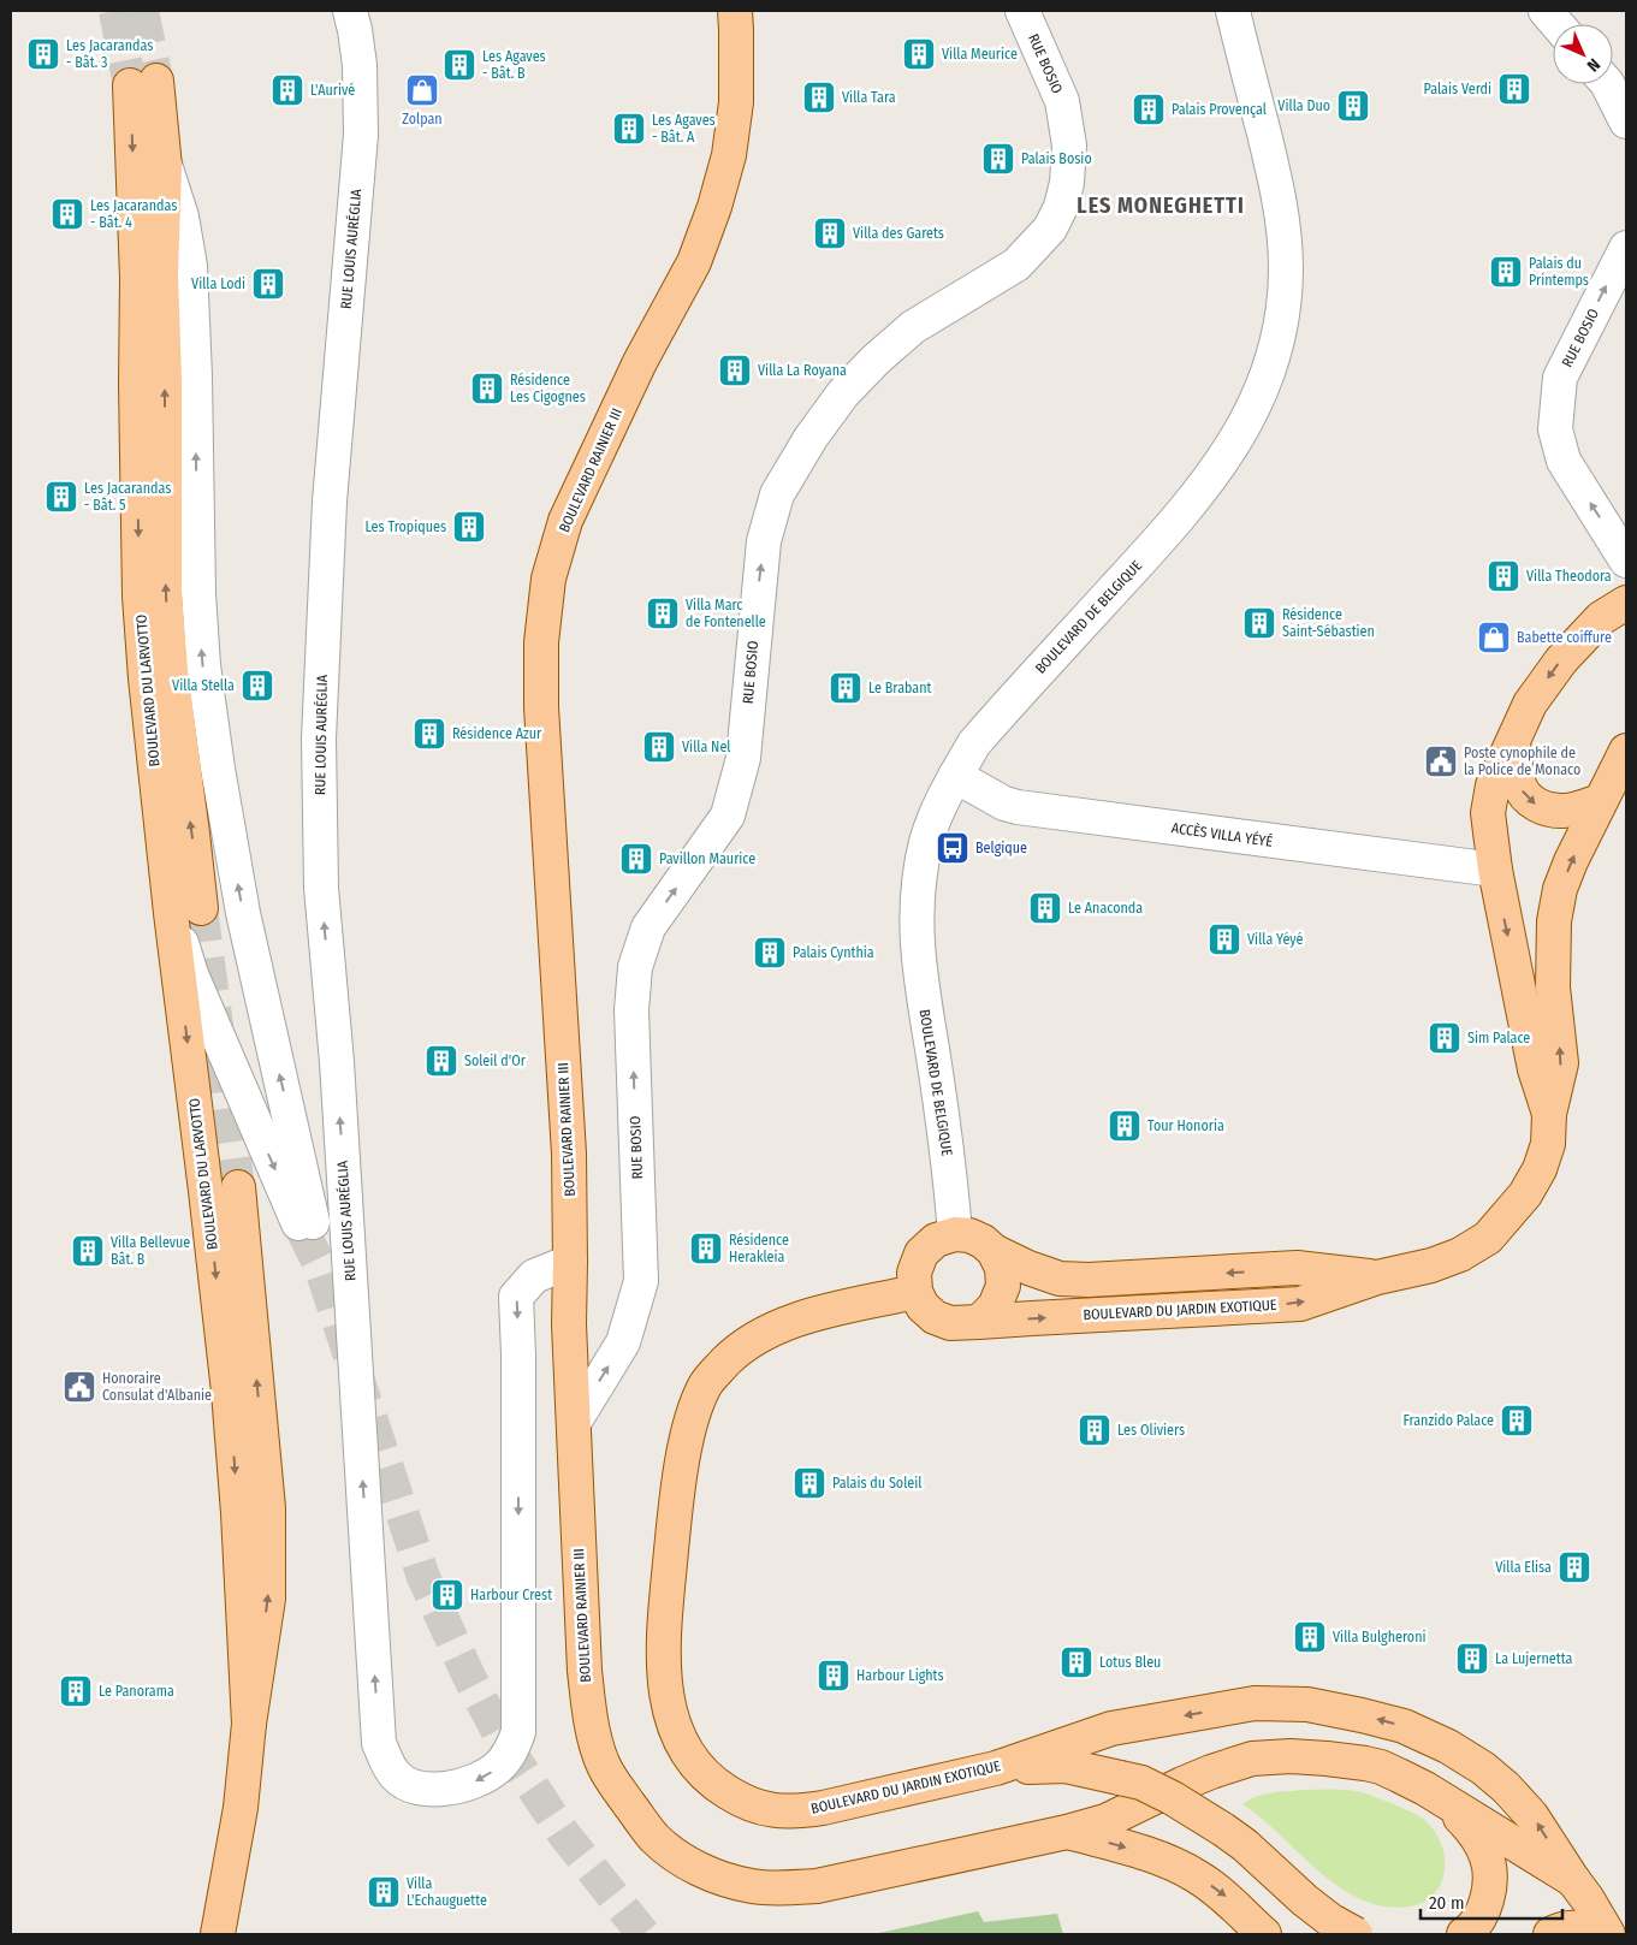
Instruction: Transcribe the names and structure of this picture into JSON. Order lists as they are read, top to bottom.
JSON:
{
  "streets": {
    "main road": ["BOULEVARD RAINIER III", "BOULEVARD DU LARVOTTO", "BOULEVARD DU JARDIN EXOTIQUE"],
    "street": [
      "RUE BOSIO",
      "RUE LOUIS AURÉGLIA",
      "BOULEVARD DE BELGIQUE",
      "ACCÈS VILLA YÉYÉ"
    ]
  },
  "crossings": [
    ["RUE BOSIO", "BOULEVARD RAINIER III"],
    ["RUE LOUIS AURÉGLIA", "BOULEVARD RAINIER III"],
    ["BOULEVARD DE BELGIQUE", "ACCÈS VILLA YÉYÉ"],
    ["BOULEVARD DE BELGIQUE", "BOULEVARD DU JARDIN EXOTIQUE"],
    ["ACCÈS VILLA YÉYÉ", "BOULEVARD DU JARDIN EXOTIQUE"]
  ],
  "one_way": ["RUE BOSIO"],
  "districts": ["LES MONEGHETTI"],
  "places": {
    "building": [
      "Les Jacarandas - Bât. 3",
      "Villa Meurice",
      "Les Agaves - Bât. B",
      "Palais Verdi",
      "L'Aurivé",
      "Villa Tara",
      "Villa Duo",
      "Palais Provençal",
      "Les Agaves - Bât. A",
      "Palais Bosio",
      "Les Jacarandas - Bât. 4",
      "Villa des Garets",
      "Palais du Printemps",
      "Villa Lodi",
      "Villa La Royana",
      "Résidence Les Cigognes",
      "Les Jacarandas - Bât. 5",
      "Les Tropiques",
      "Villa Theodora",
      "Villa Marc de Fontenelle",
      "Résidence Saint-Sébastien",
      "Villa Stella",
      "Le Brabant",
      "Résidence Azur",
      "Villa Nel",
      "Pavillon Maurice",
      "Le Anaconda",
      "Villa Yéyé",
      "Palais Cynthia",
      "Sim Palace",
      "Soleil d'Or",
      "Tour Honoria",
      "Résidence Herakleia",
      "Villa Bellevue Bât. B",
      "Franzido Palace",
      "Les Oliviers",
      "Palais du Soleil",
      "Villa Elisa",
      "Harbour Crest",
      "Villa Bulgheroni",
      "La Lujernetta",
      "Lotus Bleu",
      "Harbour Lights",
      "Le Panorama",
      "Villa L'Echauguette"
    ],
    "shop": ["Zolpan", "Babette coiffure"],
    "public building": ["Poste cynophile de la Police de Monaco", "Honoraire Consulat d'Albanie"],
    "bus stop": ["Belgique"]
  },
  "scale_bar": "20 m",
  "north": "bottom right"
}
